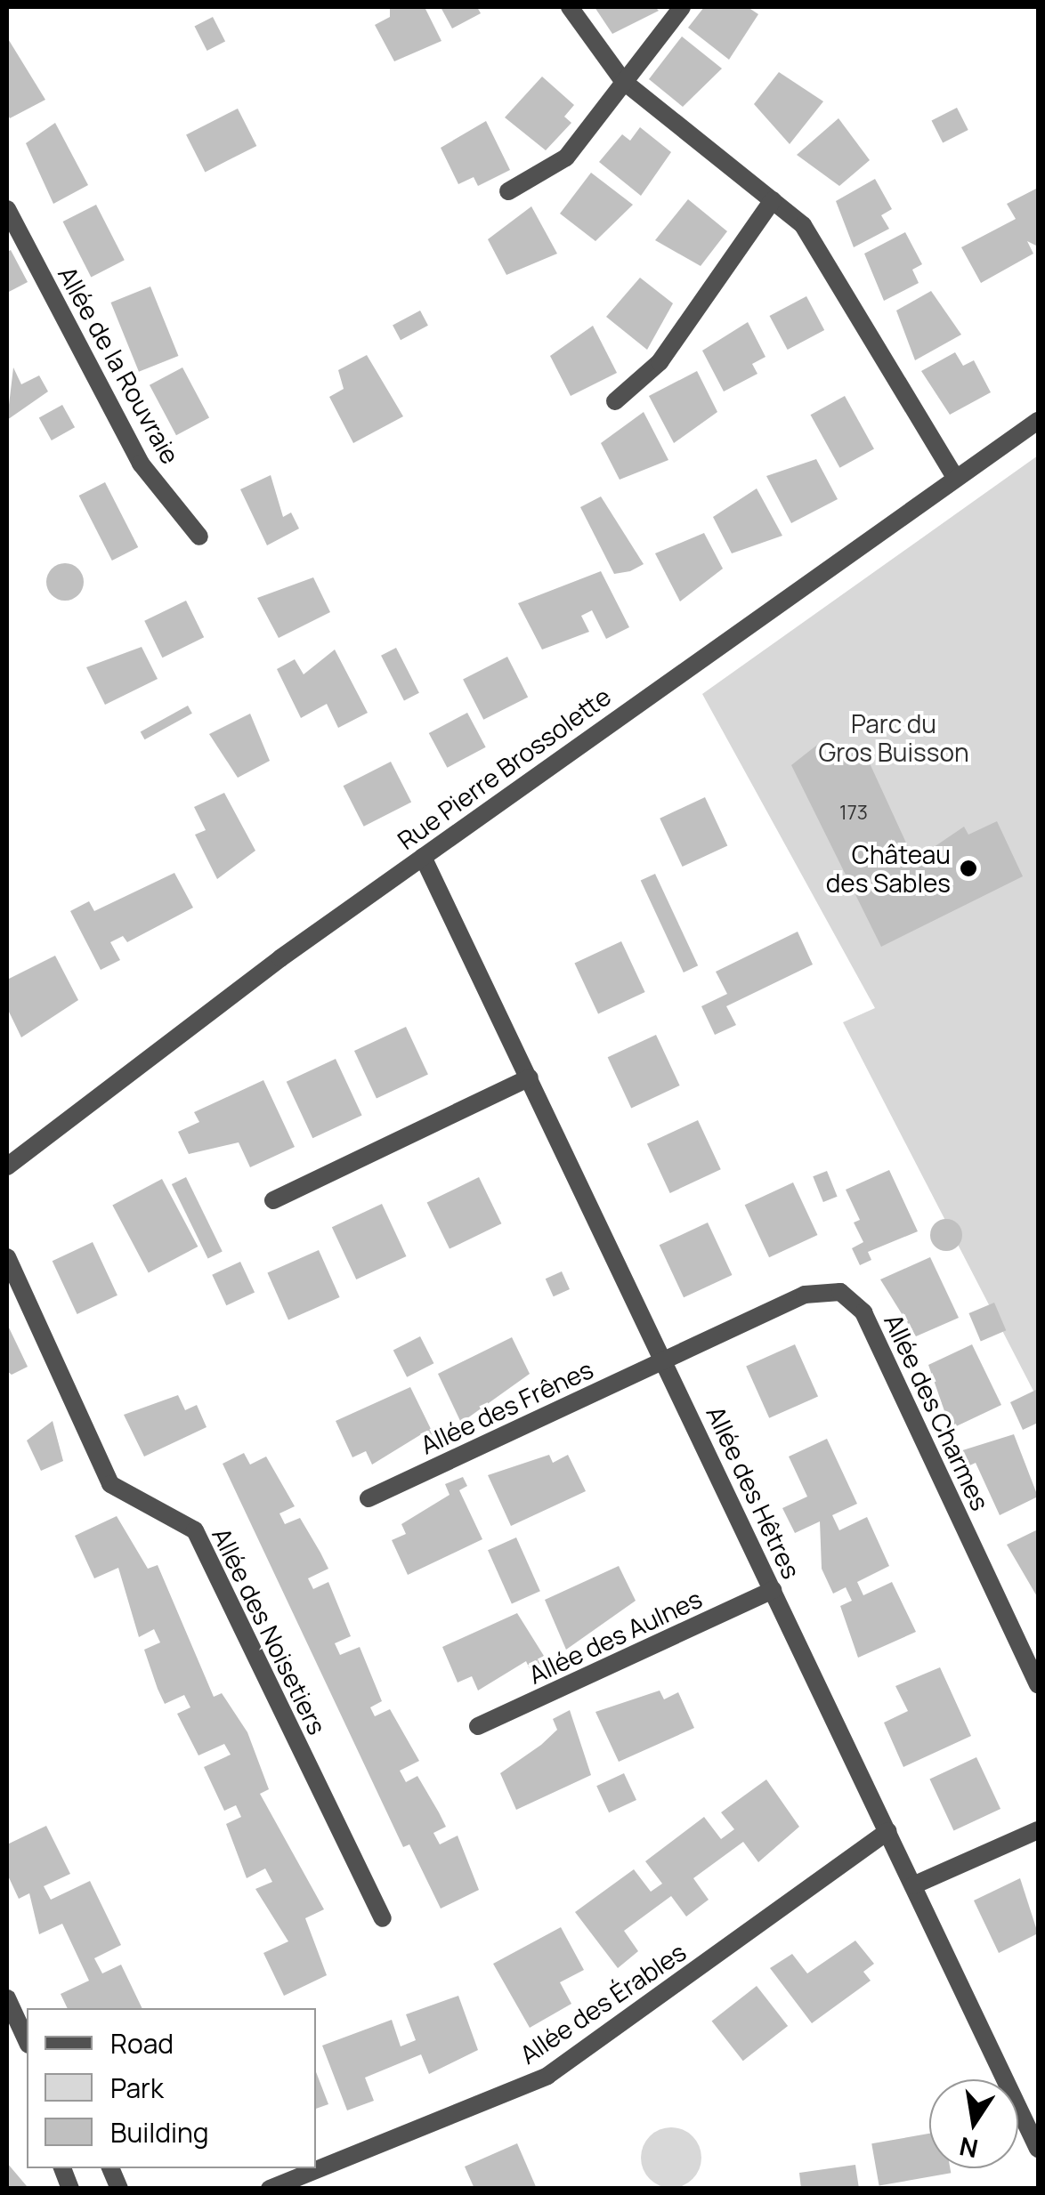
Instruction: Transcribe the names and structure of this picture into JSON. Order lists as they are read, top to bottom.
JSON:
{
  "streets": {
    "street": [
      "Allée de la Rouvraie",
      "Rue Pierre Brossolette",
      "Allée des Frênes",
      "Allée des Charmes",
      "Allée des Hêtres",
      "Allée des Noisetiers",
      "Allée des Aulnes",
      "Allée des Érables"
    ]
  },
  "crossings": [
    ["Rue Pierre Brossolette", "Allée des Hêtres"],
    ["Allée des Frênes", "Allée des Charmes"],
    ["Allée des Frênes", "Allée des Hêtres"],
    ["Allée des Charmes", "Allée des Hêtres"],
    ["Allée des Hêtres", "Allée des Aulnes"],
    ["Allée des Hêtres", "Allée des Érables"]
  ],
  "parks": ["Parc du Gros Buisson"],
  "places": ["Château des Sables"],
  "house_numbers": ["173"],
  "legend": ["Road", "Park", "Building"],
  "north": "bottom"
}
